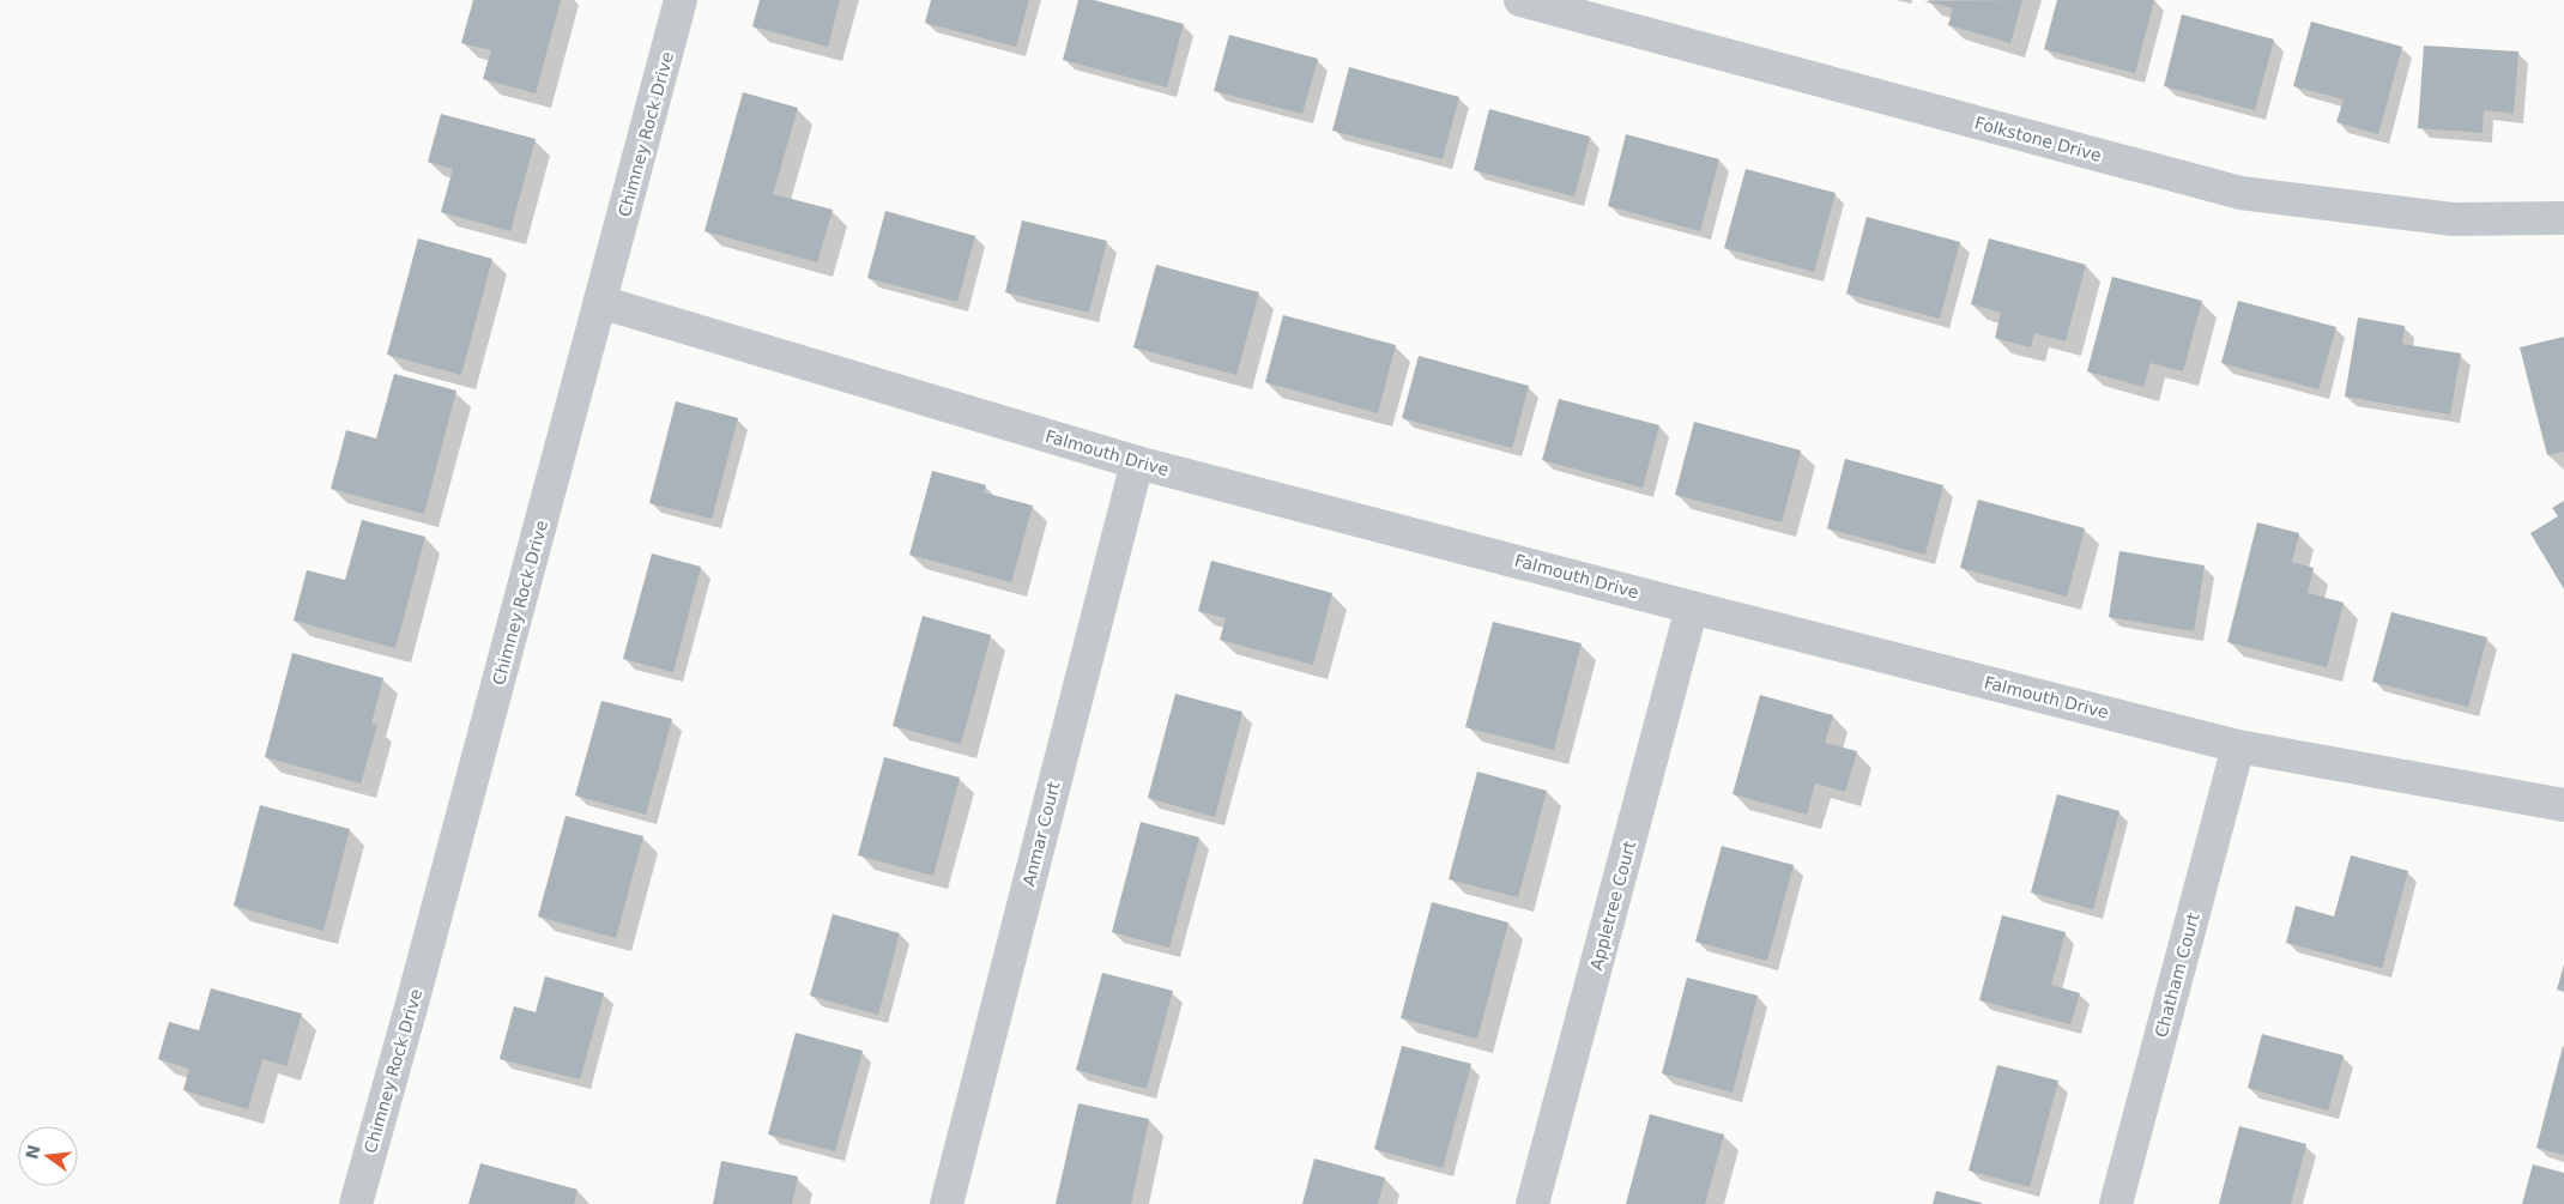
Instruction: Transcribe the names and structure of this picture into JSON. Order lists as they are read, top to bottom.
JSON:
{
  "streets": {
    "street": [
      "Chimney Rock Drive",
      "Folkstone Drive",
      "Falmouth Drive",
      "Anmar Court",
      "Appletree Court",
      "Chatham Court"
    ]
  },
  "crossings": [
    ["Chimney Rock Drive", "Falmouth Drive"],
    ["Falmouth Drive", "Anmar Court"],
    ["Falmouth Drive", "Appletree Court"],
    ["Falmouth Drive", "Chatham Court"]
  ],
  "north": "left"
}
